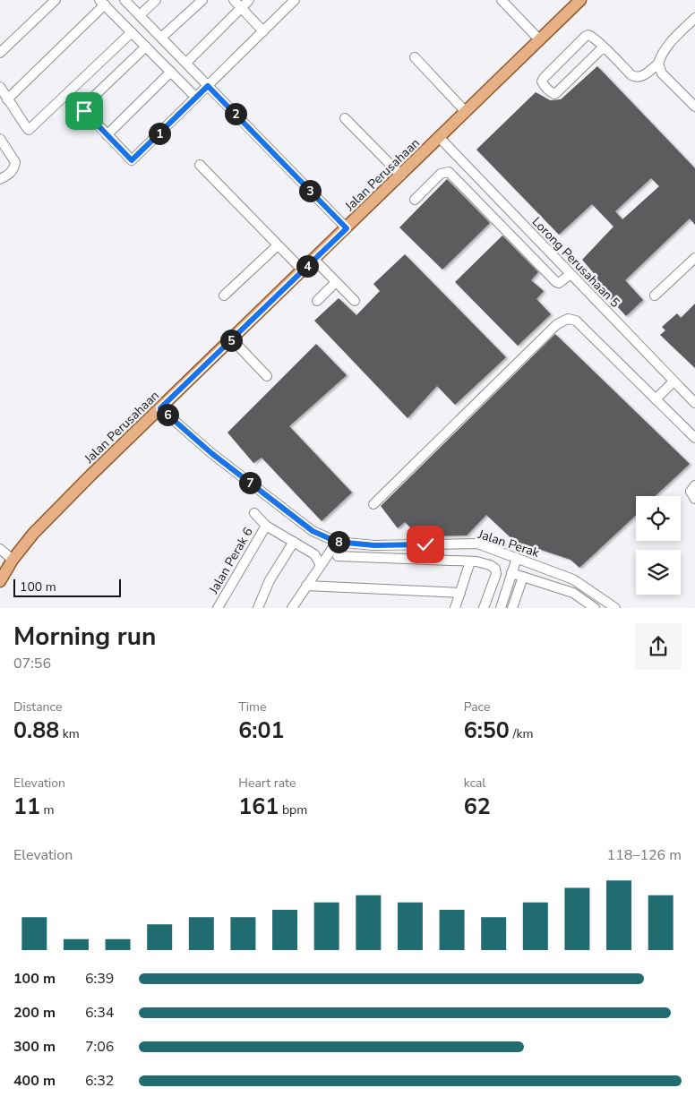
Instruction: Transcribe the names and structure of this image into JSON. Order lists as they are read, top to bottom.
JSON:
{
  "streets": {
    "main road": ["Jalan Perusahaan"],
    "street": ["Lorong Perusahaan 5", "Jalan Perak", "Jalan Perak 6"]
  },
  "crossings": [
    ["Jalan Perusahaan", "Lorong Perusahaan 5"],
    ["Jalan Perusahaan", "Jalan Perak"]
  ],
  "scale_bar": "100 m",
  "page": {
    "pins": [
      "2",
      "1",
      "3",
      "4",
      "5",
      "6",
      "7",
      "8"
    ],
    "scale": "100 m",
    "heading": ["Morning run", "07:56"],
    "stats": [
      ["Distance", "0.88 km"],
      ["Time", "6:01"],
      ["Pace", "6:50 /km"],
      ["Elevation", "11 m"],
      ["Heart rate", "161 bpm"],
      ["kcal", "62"]
    ],
    "chart": ["Elevation", "118–126 m"],
    "list": [
      {
        "name": "100 m",
        "note": "6:39"
      },
      {
        "name": "200 m",
        "note": "6:34"
      },
      {
        "name": "300 m",
        "note": "7:06"
      },
      {
        "name": "400 m",
        "note": "6:32"
      }
    ]
  }
}
